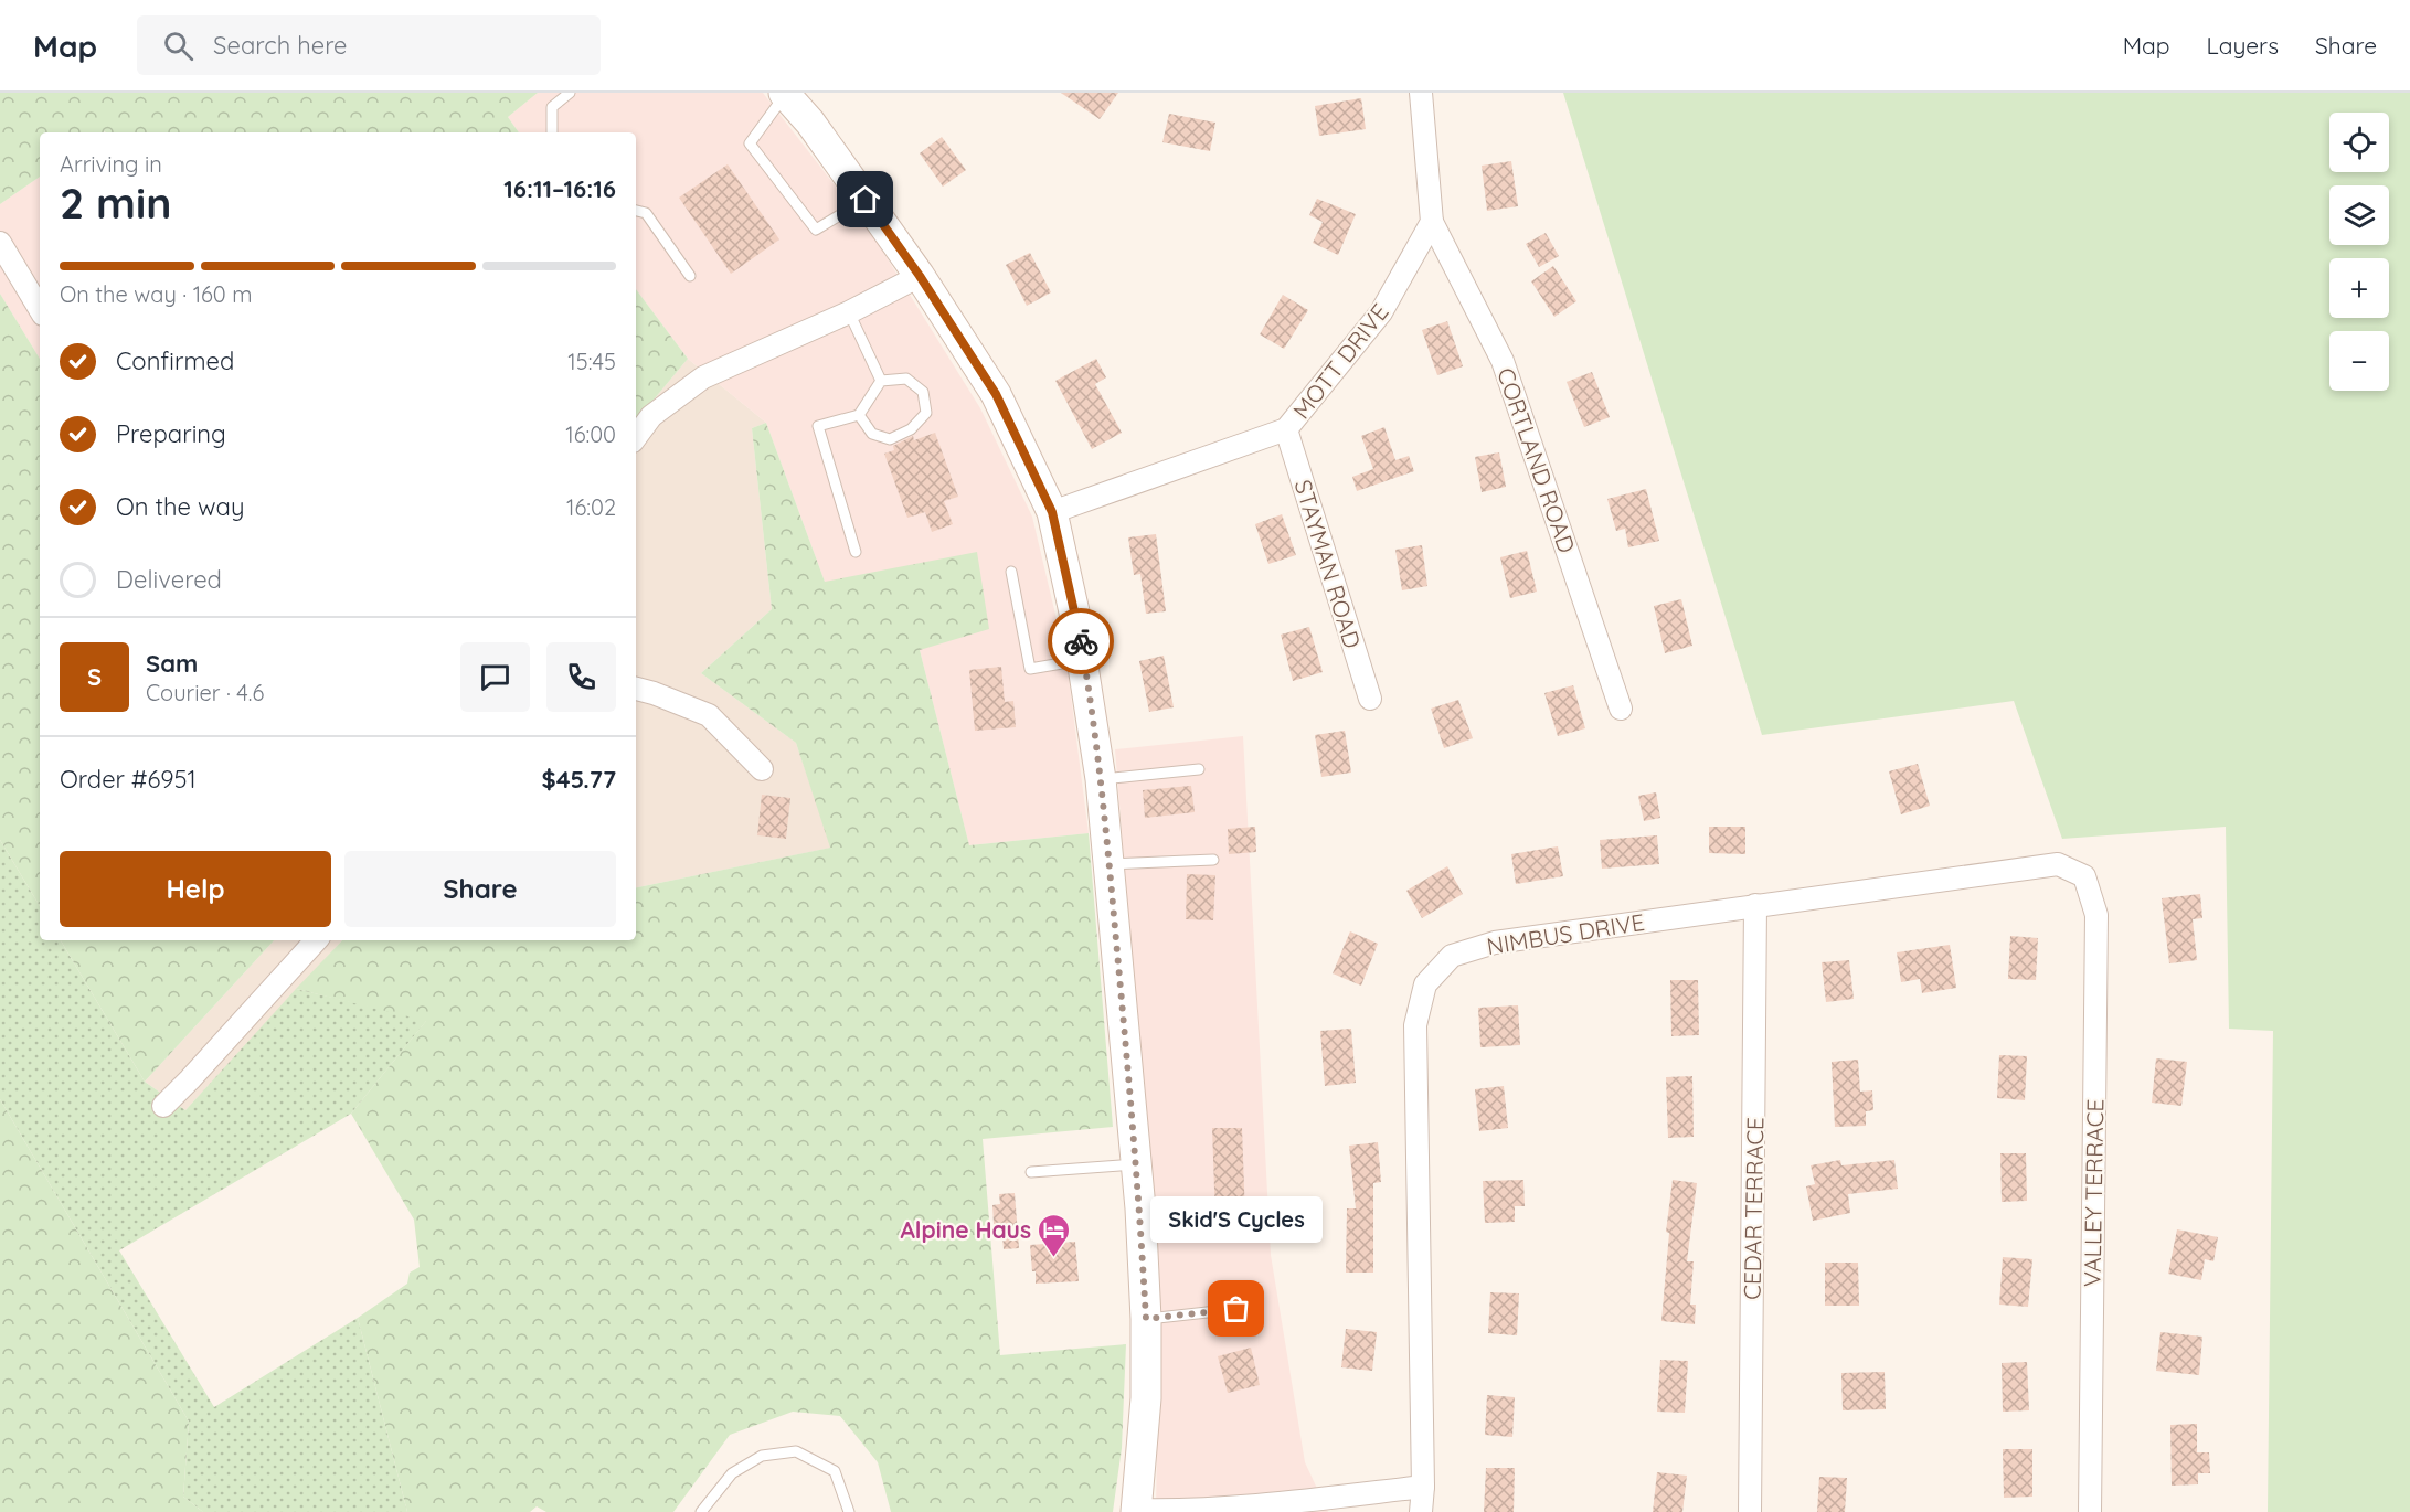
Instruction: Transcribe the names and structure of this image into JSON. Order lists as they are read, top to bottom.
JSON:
{
  "streets": {
    "street": [
      "MOTT DRIVE",
      "CORTLAND ROAD",
      "STAYMAN ROAD",
      "NIMBUS DRIVE",
      "VALLEY TERRACE",
      "CEDAR TERRACE"
    ]
  },
  "crossings": [
    ["MOTT DRIVE", "CORTLAND ROAD"],
    ["MOTT DRIVE", "STAYMAN ROAD"],
    ["NIMBUS DRIVE", "VALLEY TERRACE"],
    ["NIMBUS DRIVE", "CEDAR TERRACE"]
  ],
  "places": {
    "hotel": ["Alpine Haus"],
    "other": ["Skid'S Cycles"]
  },
  "page": {
    "header": "Map",
    "search": "Search here",
    "nav": ["Map", "Layers", "Share"],
    "map_buttons": ["+", "−"],
    "heading": ["2 min", "Arriving in", "16:11–16:16"],
    "panel": [
      "Sam",
      "Courier · 4.6",
      "Order #6951",
      "$45.77"
    ],
    "bar": "On the way · 160 m",
    "list": [
      ["Confirmed", "15:45"],
      ["Preparing", "16:00"],
      ["On the way", "16:02"],
      "Delivered"
    ],
    "round": "S",
    "buttons": ["Help", "Share"],
    "bubble": "Skid'S Cycles"
  }
}
